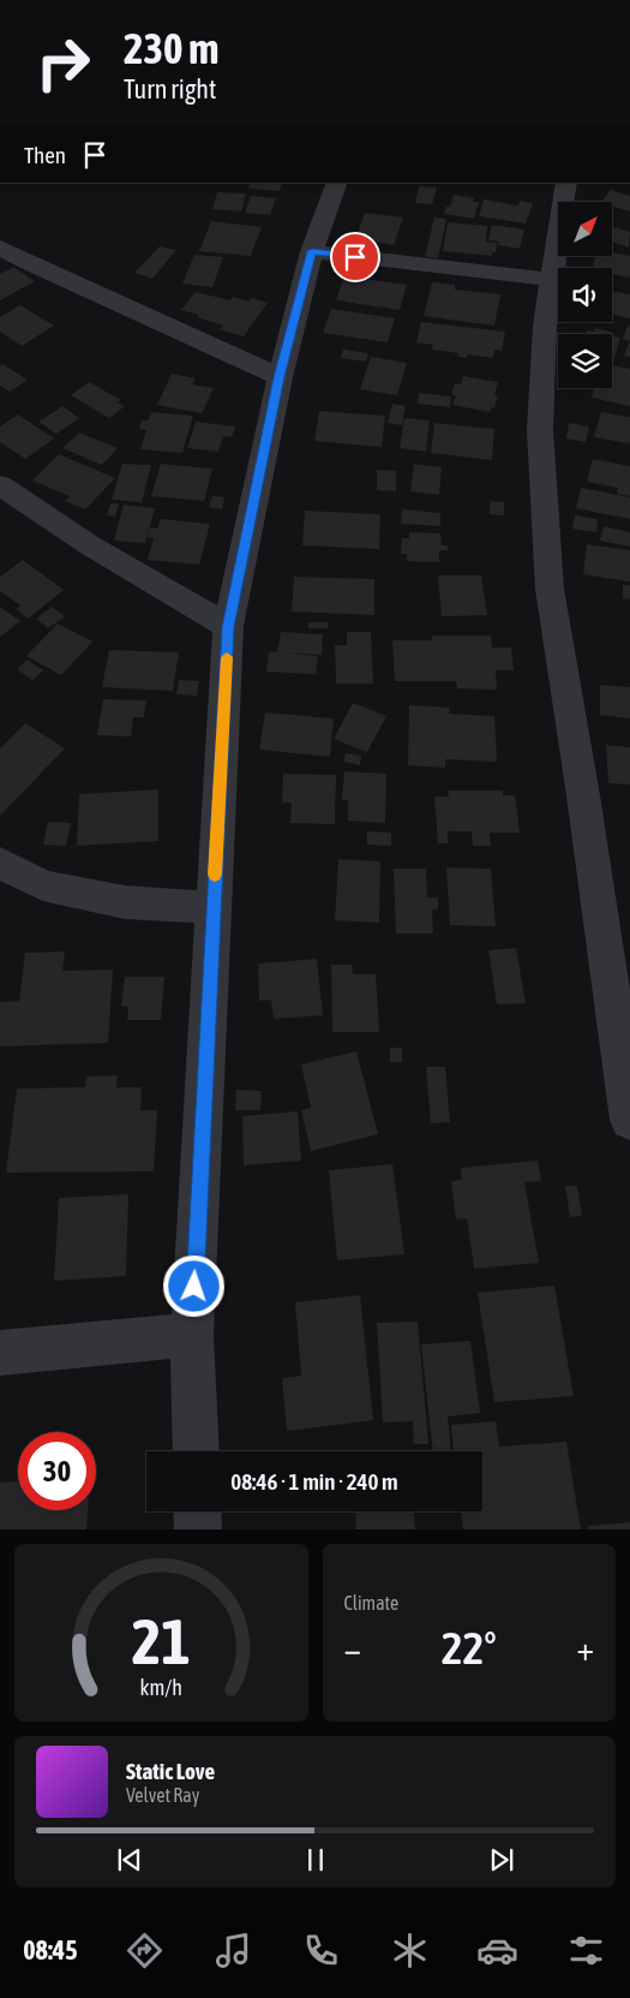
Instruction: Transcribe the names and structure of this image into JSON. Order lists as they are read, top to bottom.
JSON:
{
  "north": "top right",
  "page": {
    "turn": ["230 m", "Turn right"],
    "then": "Then",
    "limit": "30",
    "trip": "08:46 · 1 min · 240 m",
    "tile": "Climate",
    "heat": ["−", "22°", "+"],
    "song": ["Static Love", "Velvet Ray"],
    "tabs": "08:45",
    "gauge": ["21", "km/h"]
  }
}
